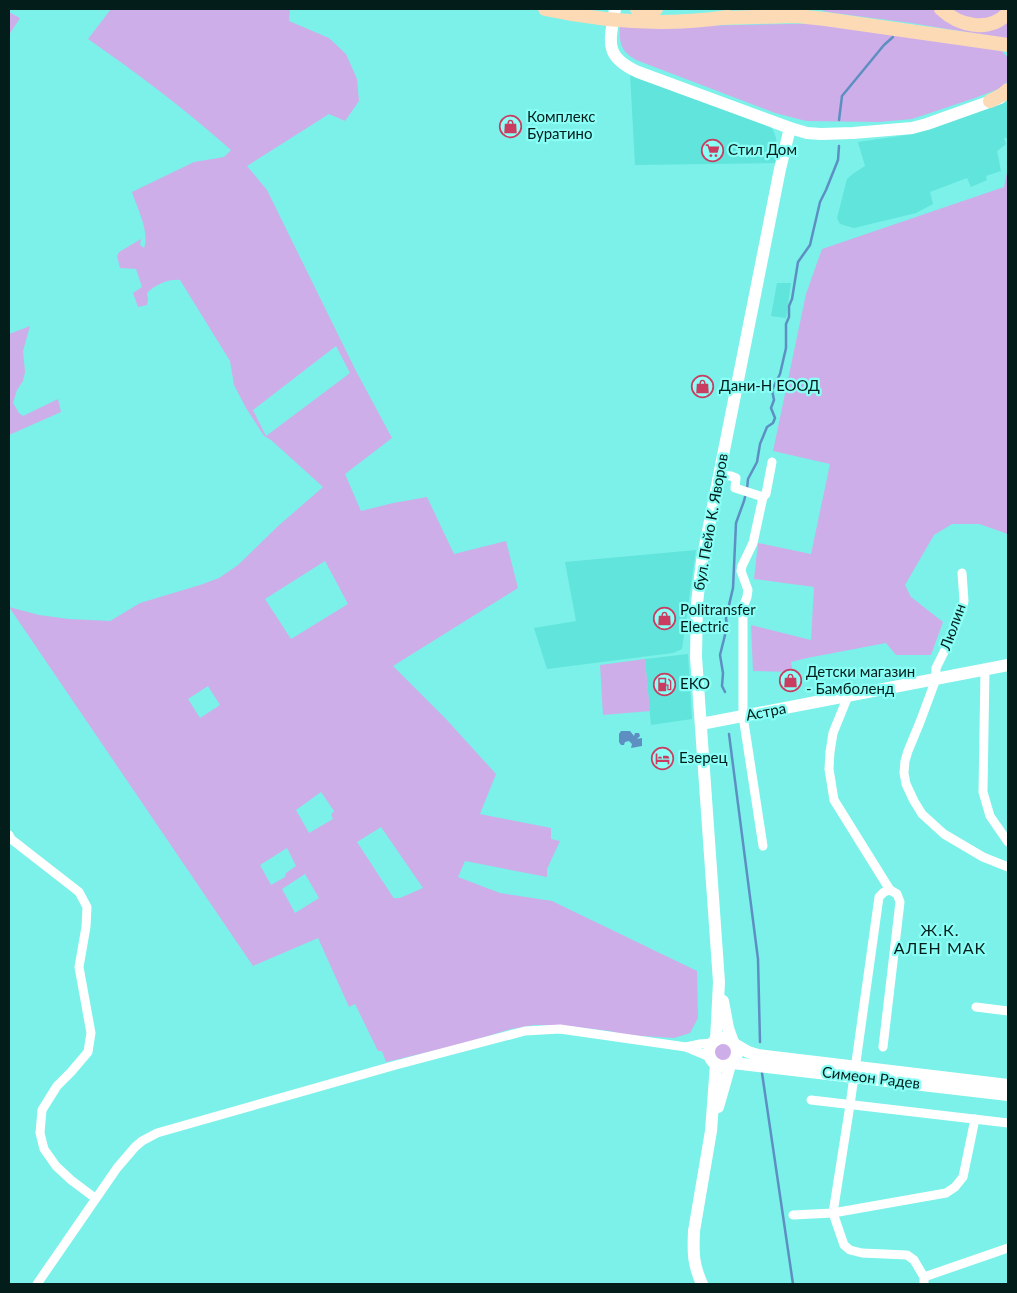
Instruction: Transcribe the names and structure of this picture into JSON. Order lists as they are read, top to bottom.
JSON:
{
  "streets": {
    "street": [
      "бул. Пейо К. Яворов",
      "Люлин",
      "Астра",
      "Симеон Радев"
    ]
  },
  "crossings": [
    ["бул. Пейо К. Яворов", "Астра"],
    ["бул. Пейо К. Яворов", "Симеон Радев"],
    ["Люлин", "Астра"]
  ],
  "districts": ["Ж.К. АЛЕН МАК"],
  "places": {
    "shop": [
      "Комплекс Буратино",
      "Дани-Н ЕООД",
      "Politransfer Electric",
      "Детски магазин - Бамболенд"
    ],
    "supermarket": ["Стил Дом"],
    "fuel station": ["EKO"],
    "hotel": ["Езерец"]
  }
}
